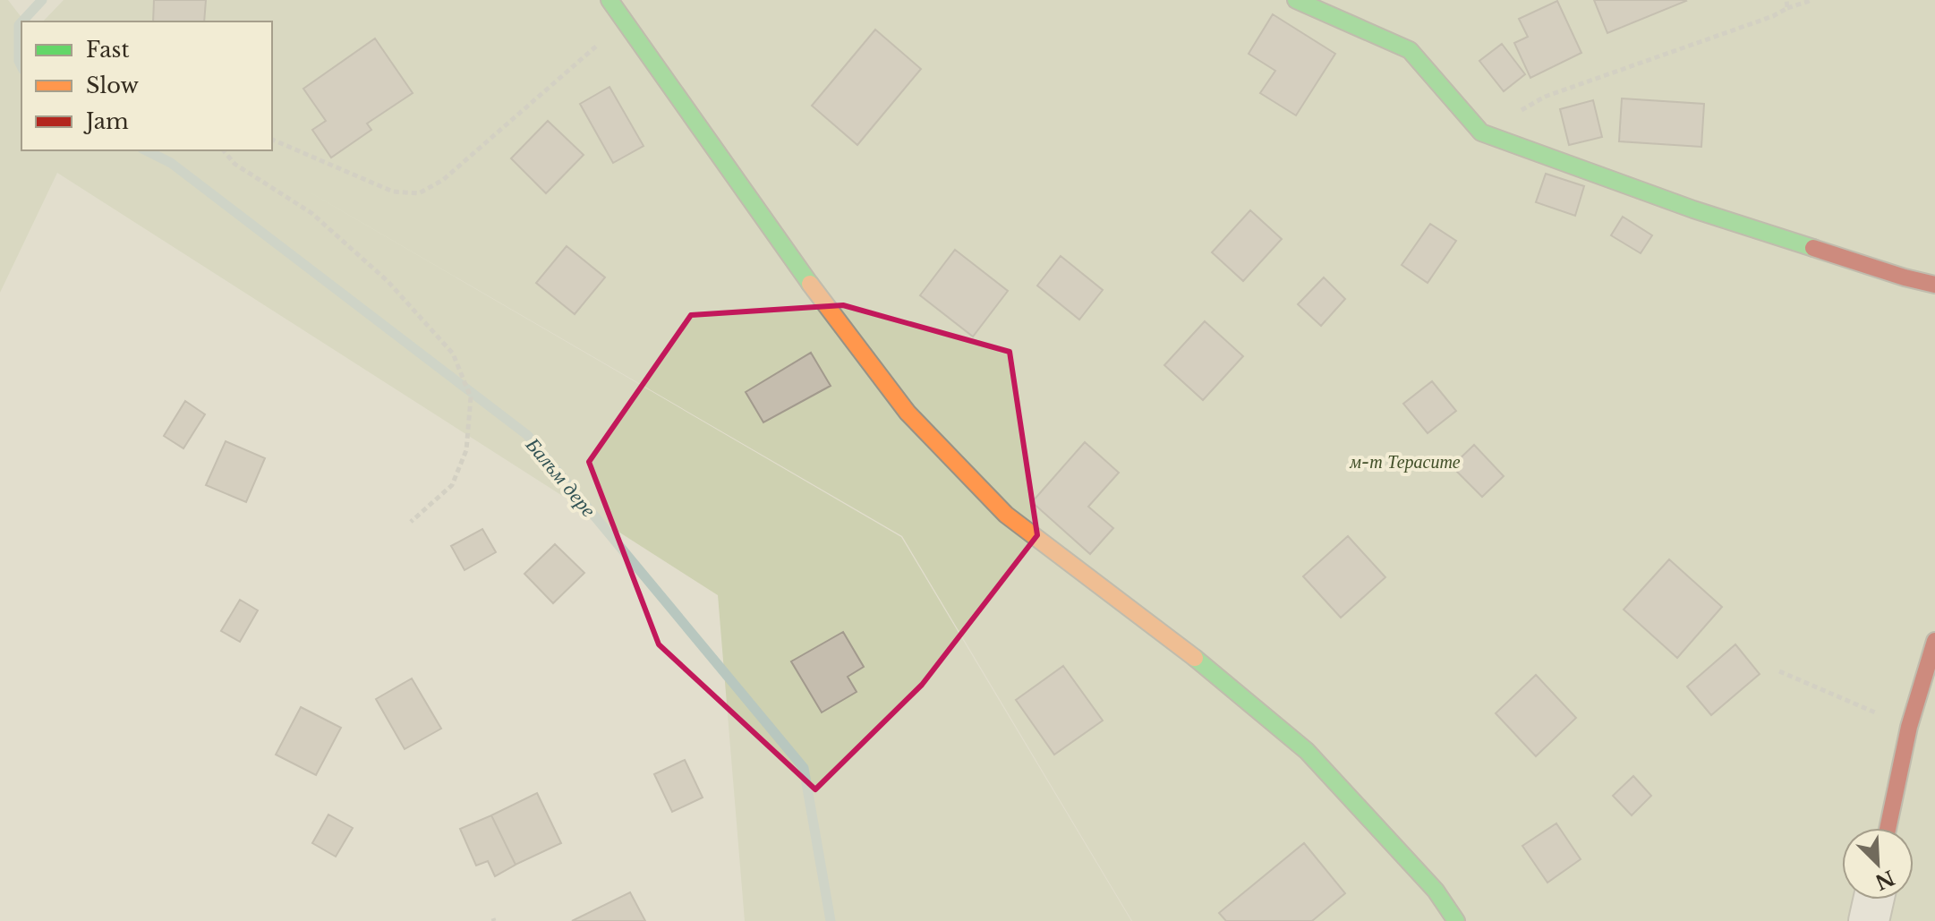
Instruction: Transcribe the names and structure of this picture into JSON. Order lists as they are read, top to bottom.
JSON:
{
  "water": ["Балъм дере"],
  "parks": ["м-т Терасите"],
  "legend": ["Fast", "Slow", "Jam"],
  "north": "bottom right"
}
